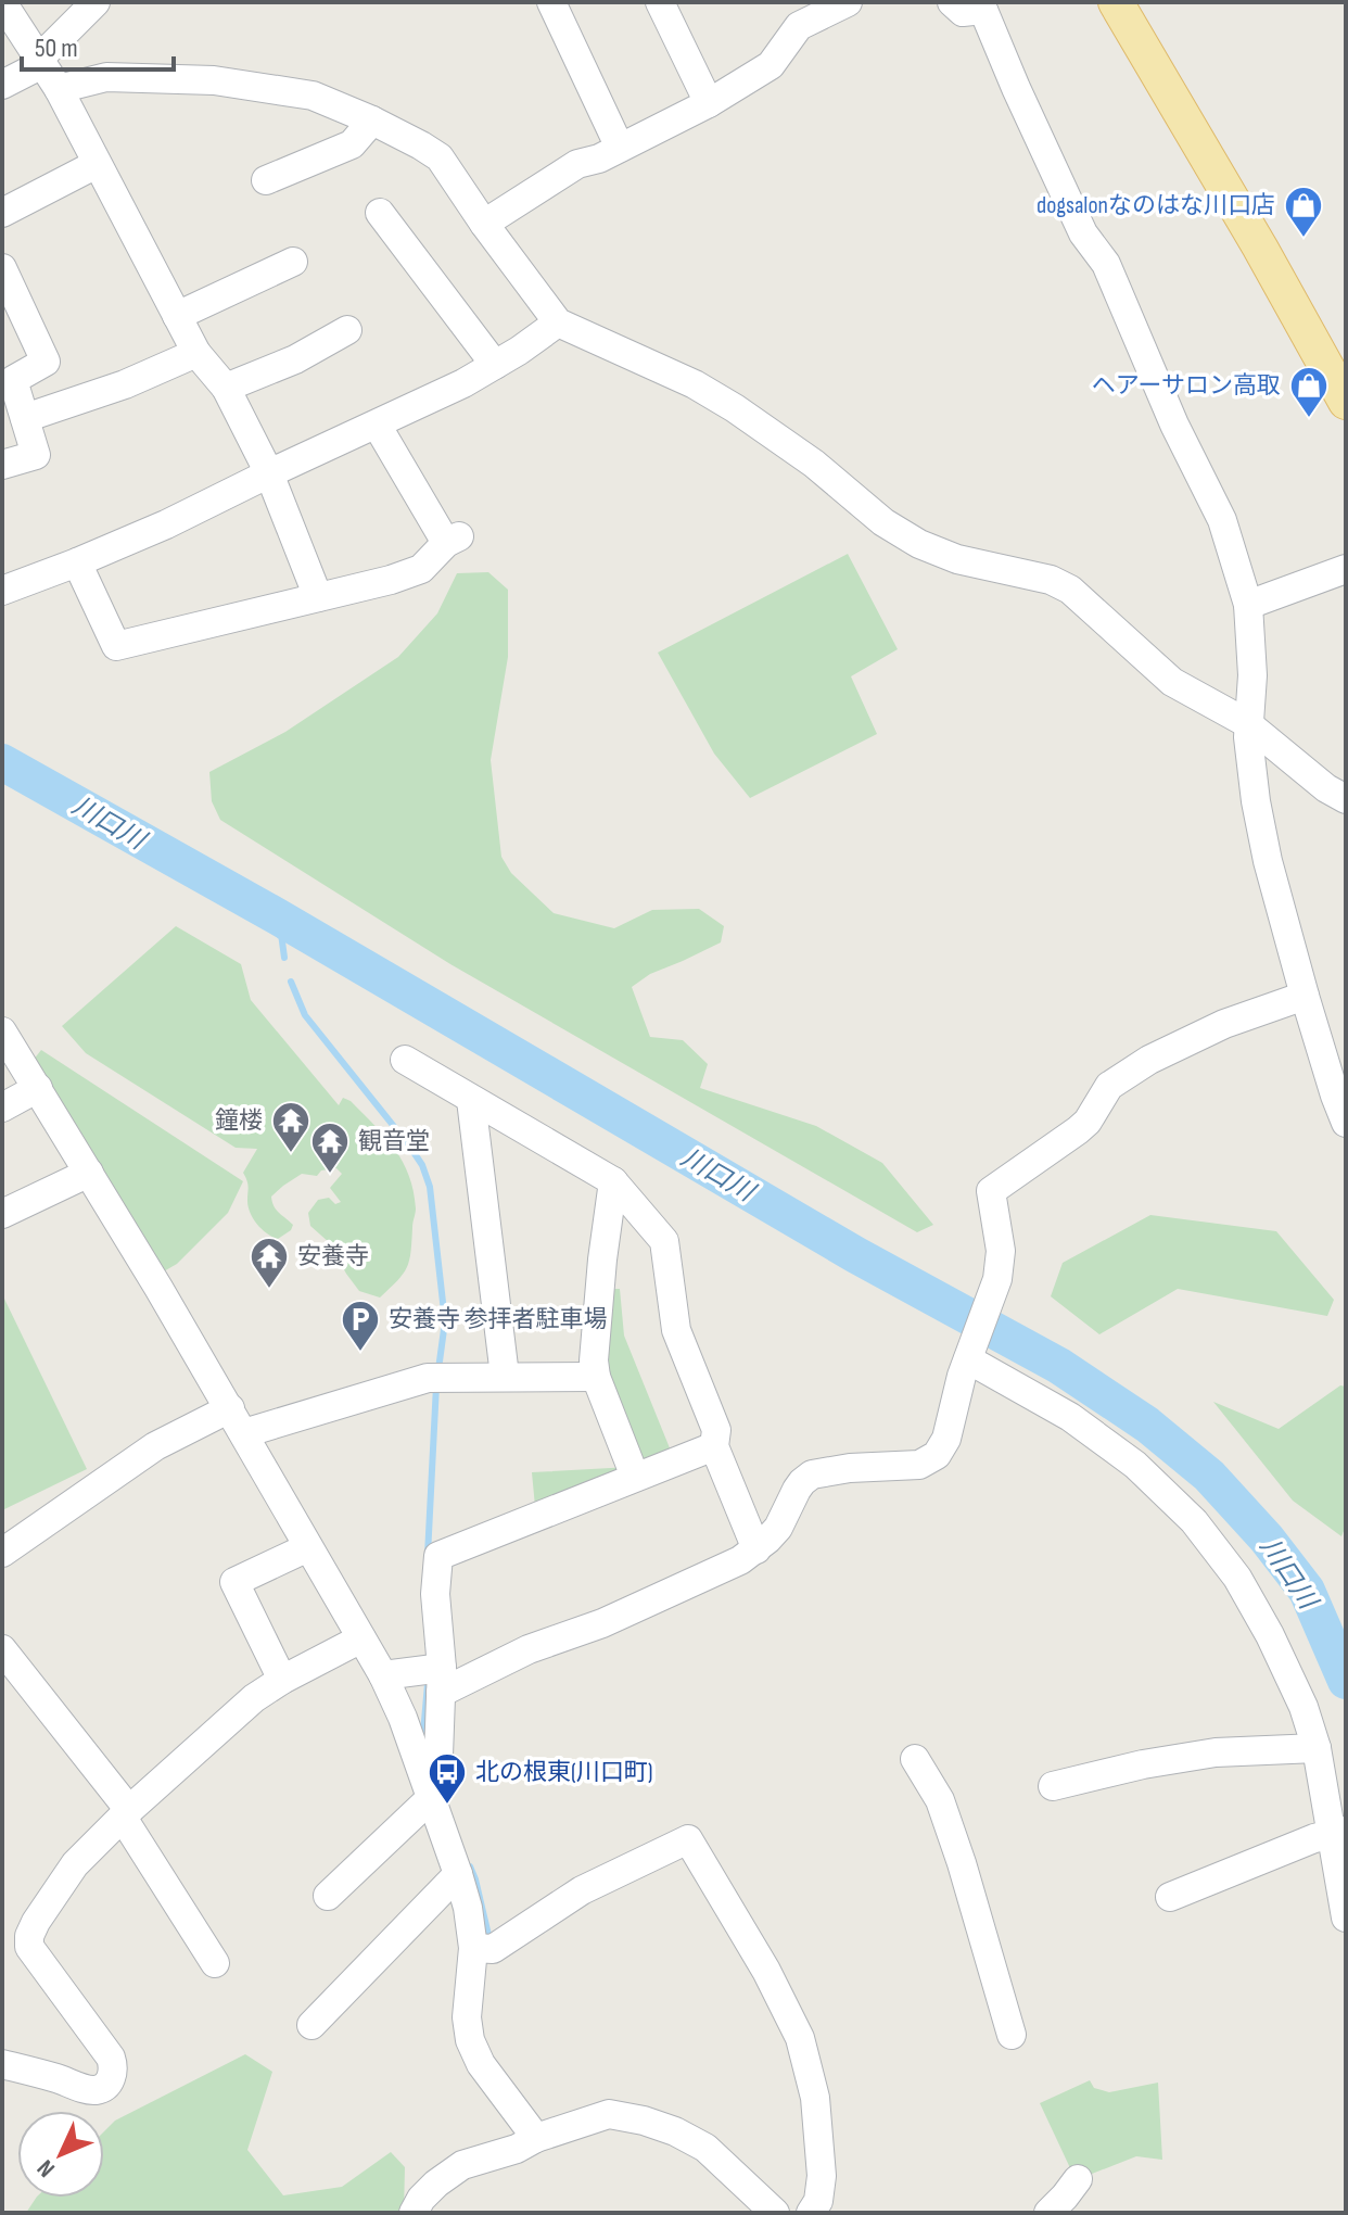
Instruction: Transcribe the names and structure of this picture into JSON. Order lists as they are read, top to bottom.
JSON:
{
  "water": ["川口川"],
  "places": {
    "shop": ["dogsalonなのはな川口店", "ヘアーサロン高取"],
    "temple": ["鐘楼", "観音堂", "安養寺"],
    "parking": ["安養寺 参拝者駐車場"],
    "bus stop": ["北の根東(川口町)"]
  },
  "scale_bar": "50 m",
  "north": "bottom left"
}
